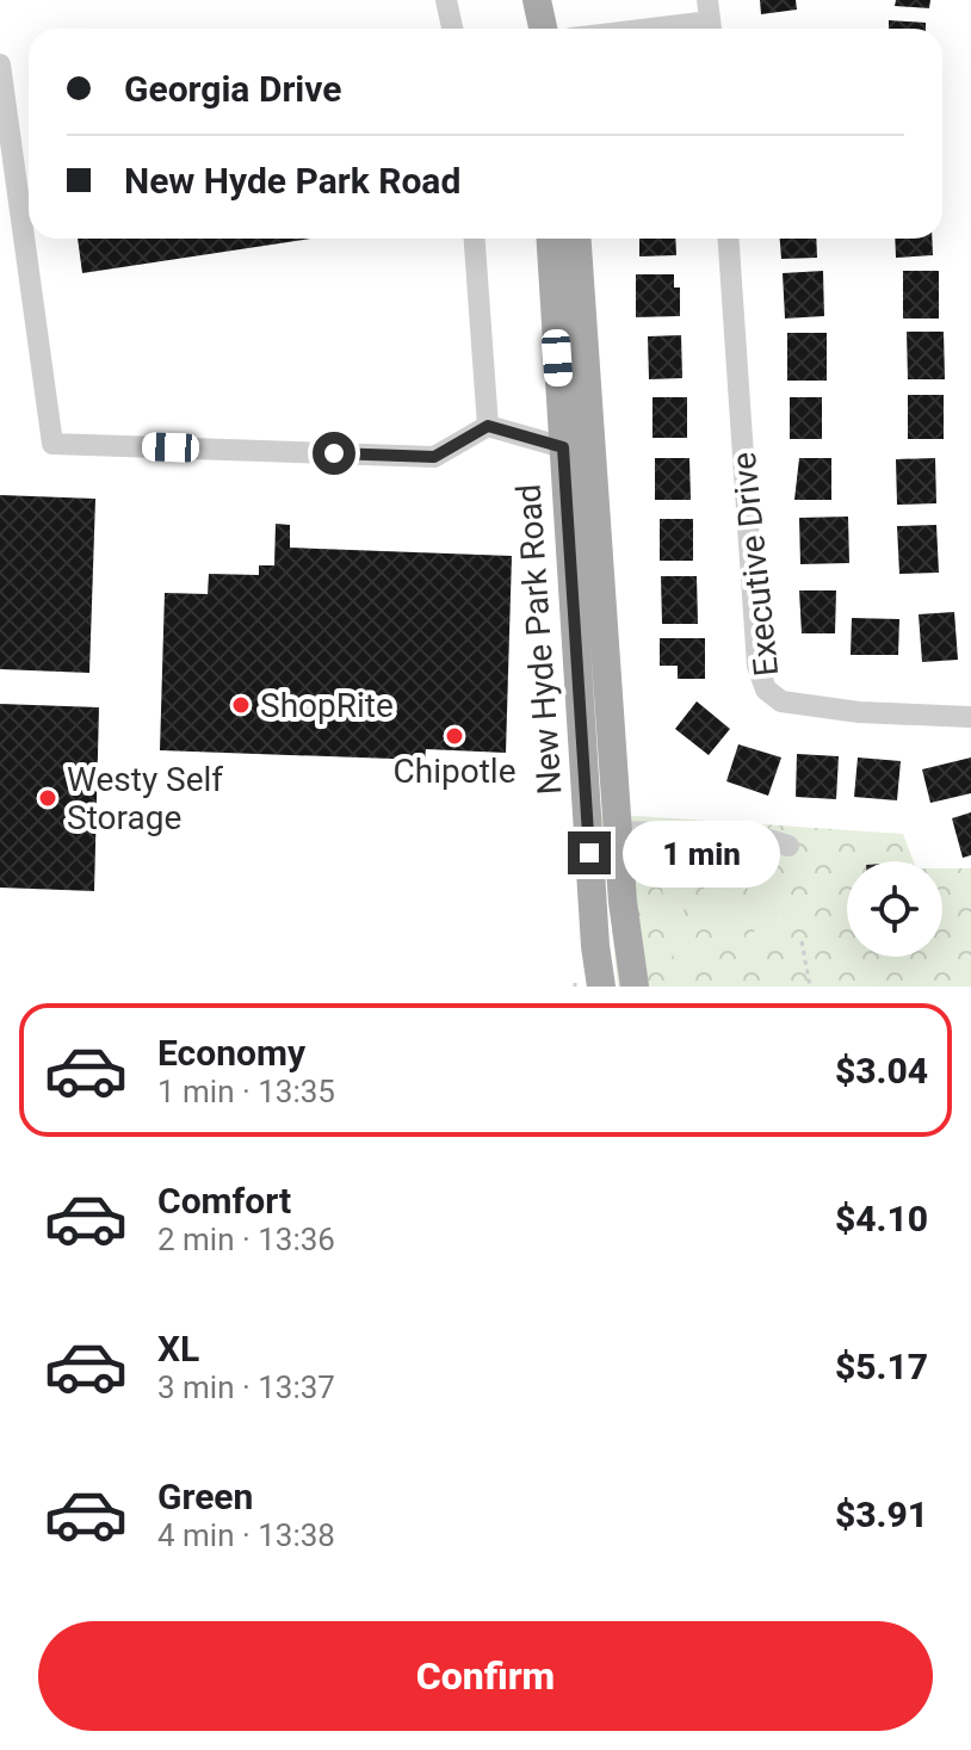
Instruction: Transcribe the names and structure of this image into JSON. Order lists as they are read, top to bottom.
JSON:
{
  "streets": {
    "main road": ["New Hyde Park Road"],
    "street": ["Executive Drive"]
  },
  "places": ["ShopRite", "Chipotle", "Westy Self Storage"],
  "page": {
    "banner": ["Georgia Drive", "New Hyde Park Road"],
    "bubble": "1 min",
    "list": [
      {
        "name": "Economy",
        "note": "1 min · 13:35",
        "value": "$3.04"
      },
      {
        "name": "Comfort",
        "note": "2 min · 13:36",
        "value": "$4.10"
      },
      {
        "name": "XL",
        "note": "3 min · 13:37",
        "value": "$5.17"
      },
      {
        "name": "Green",
        "note": "4 min · 13:38",
        "value": "$3.91"
      }
    ],
    "buttons": "Confirm"
  }
}
